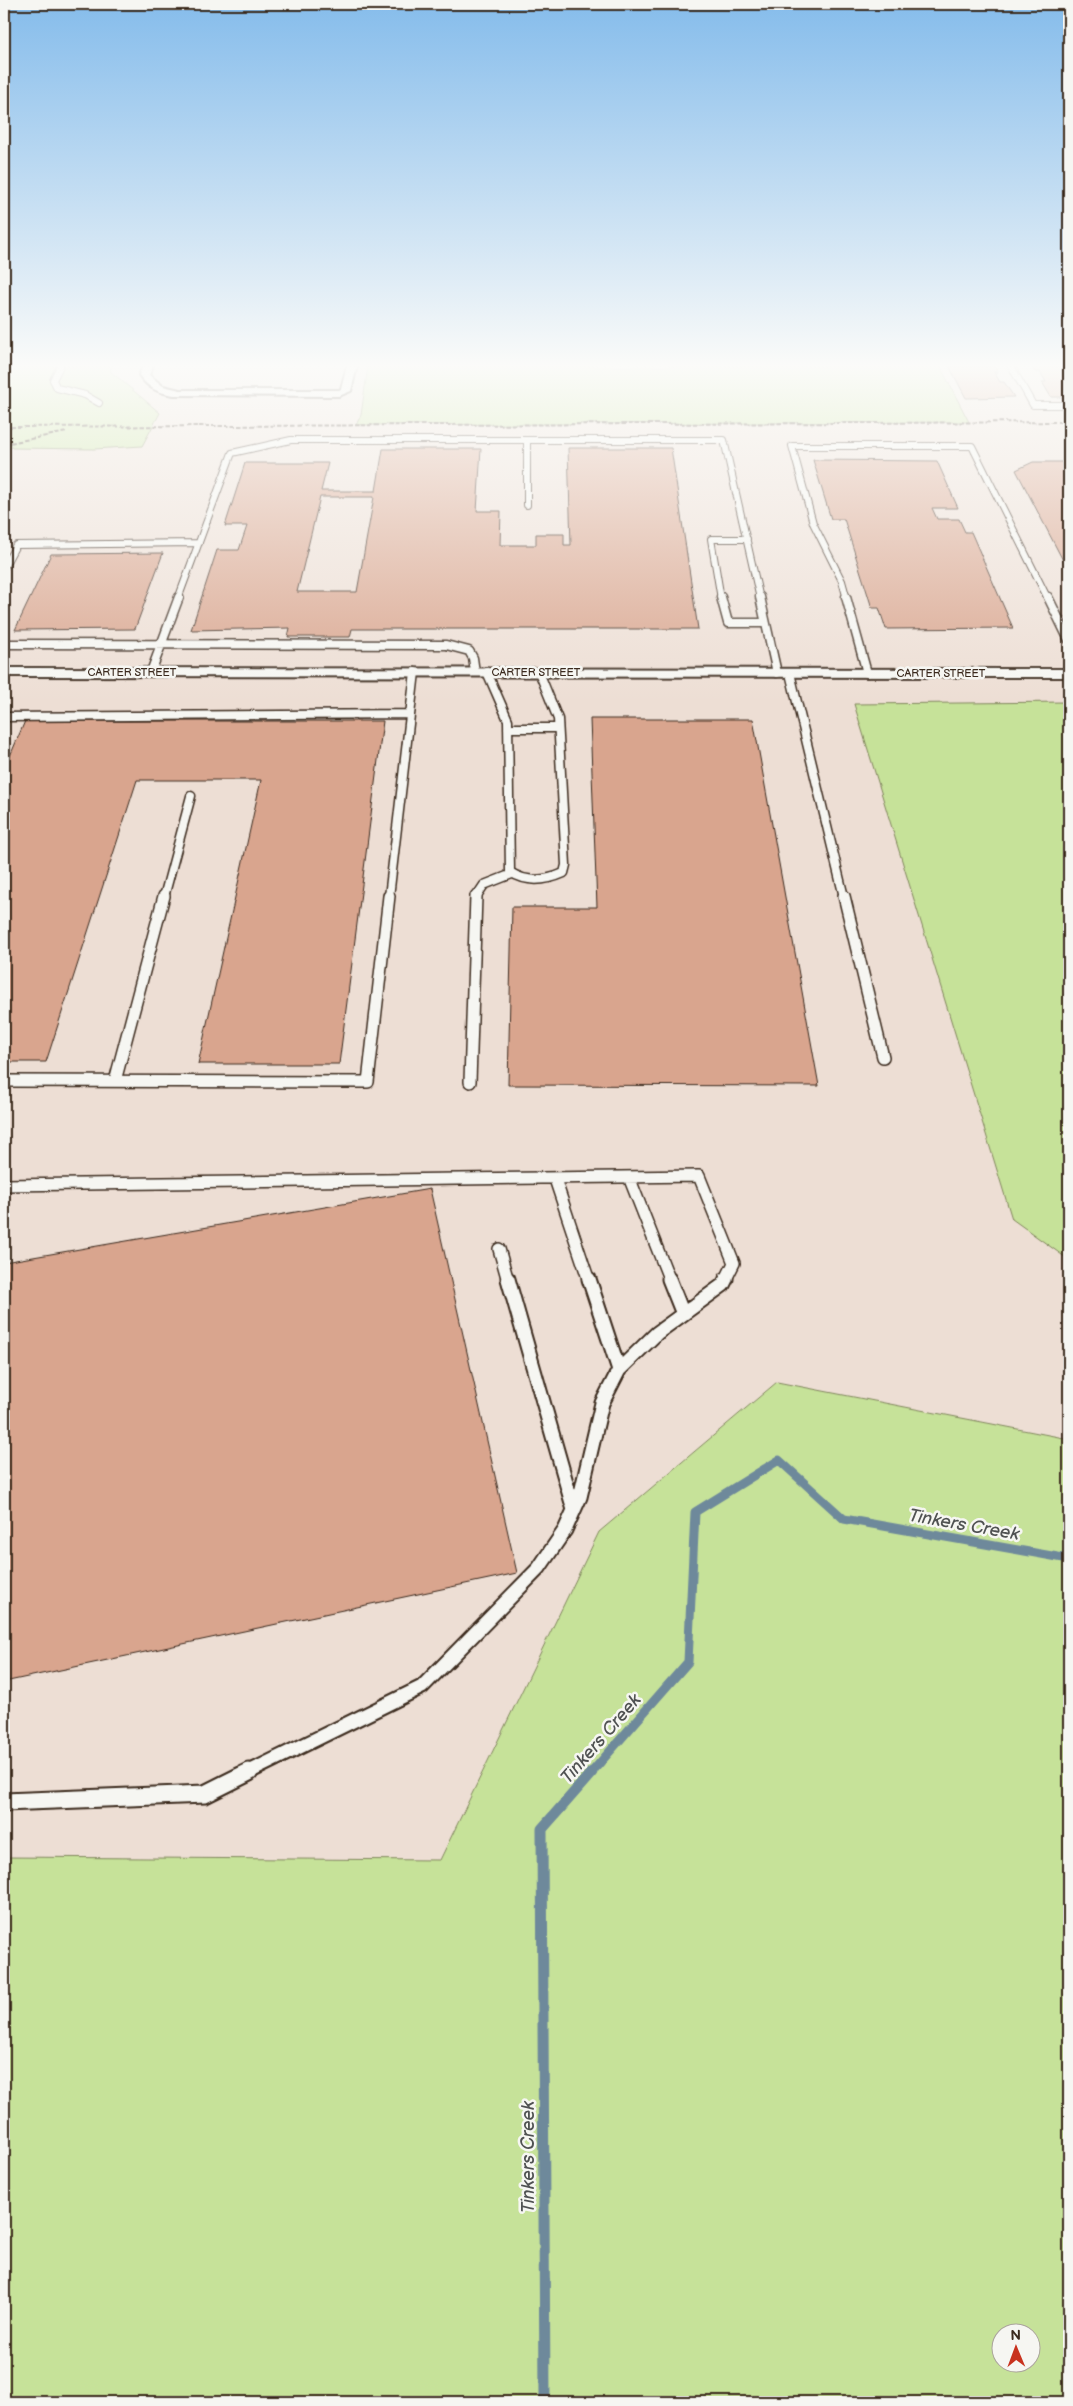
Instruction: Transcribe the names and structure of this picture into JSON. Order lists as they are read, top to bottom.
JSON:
{
  "streets": {
    "street": ["CARTER STREET"]
  },
  "water": ["Tinkers Creek"],
  "north": "top"
}
